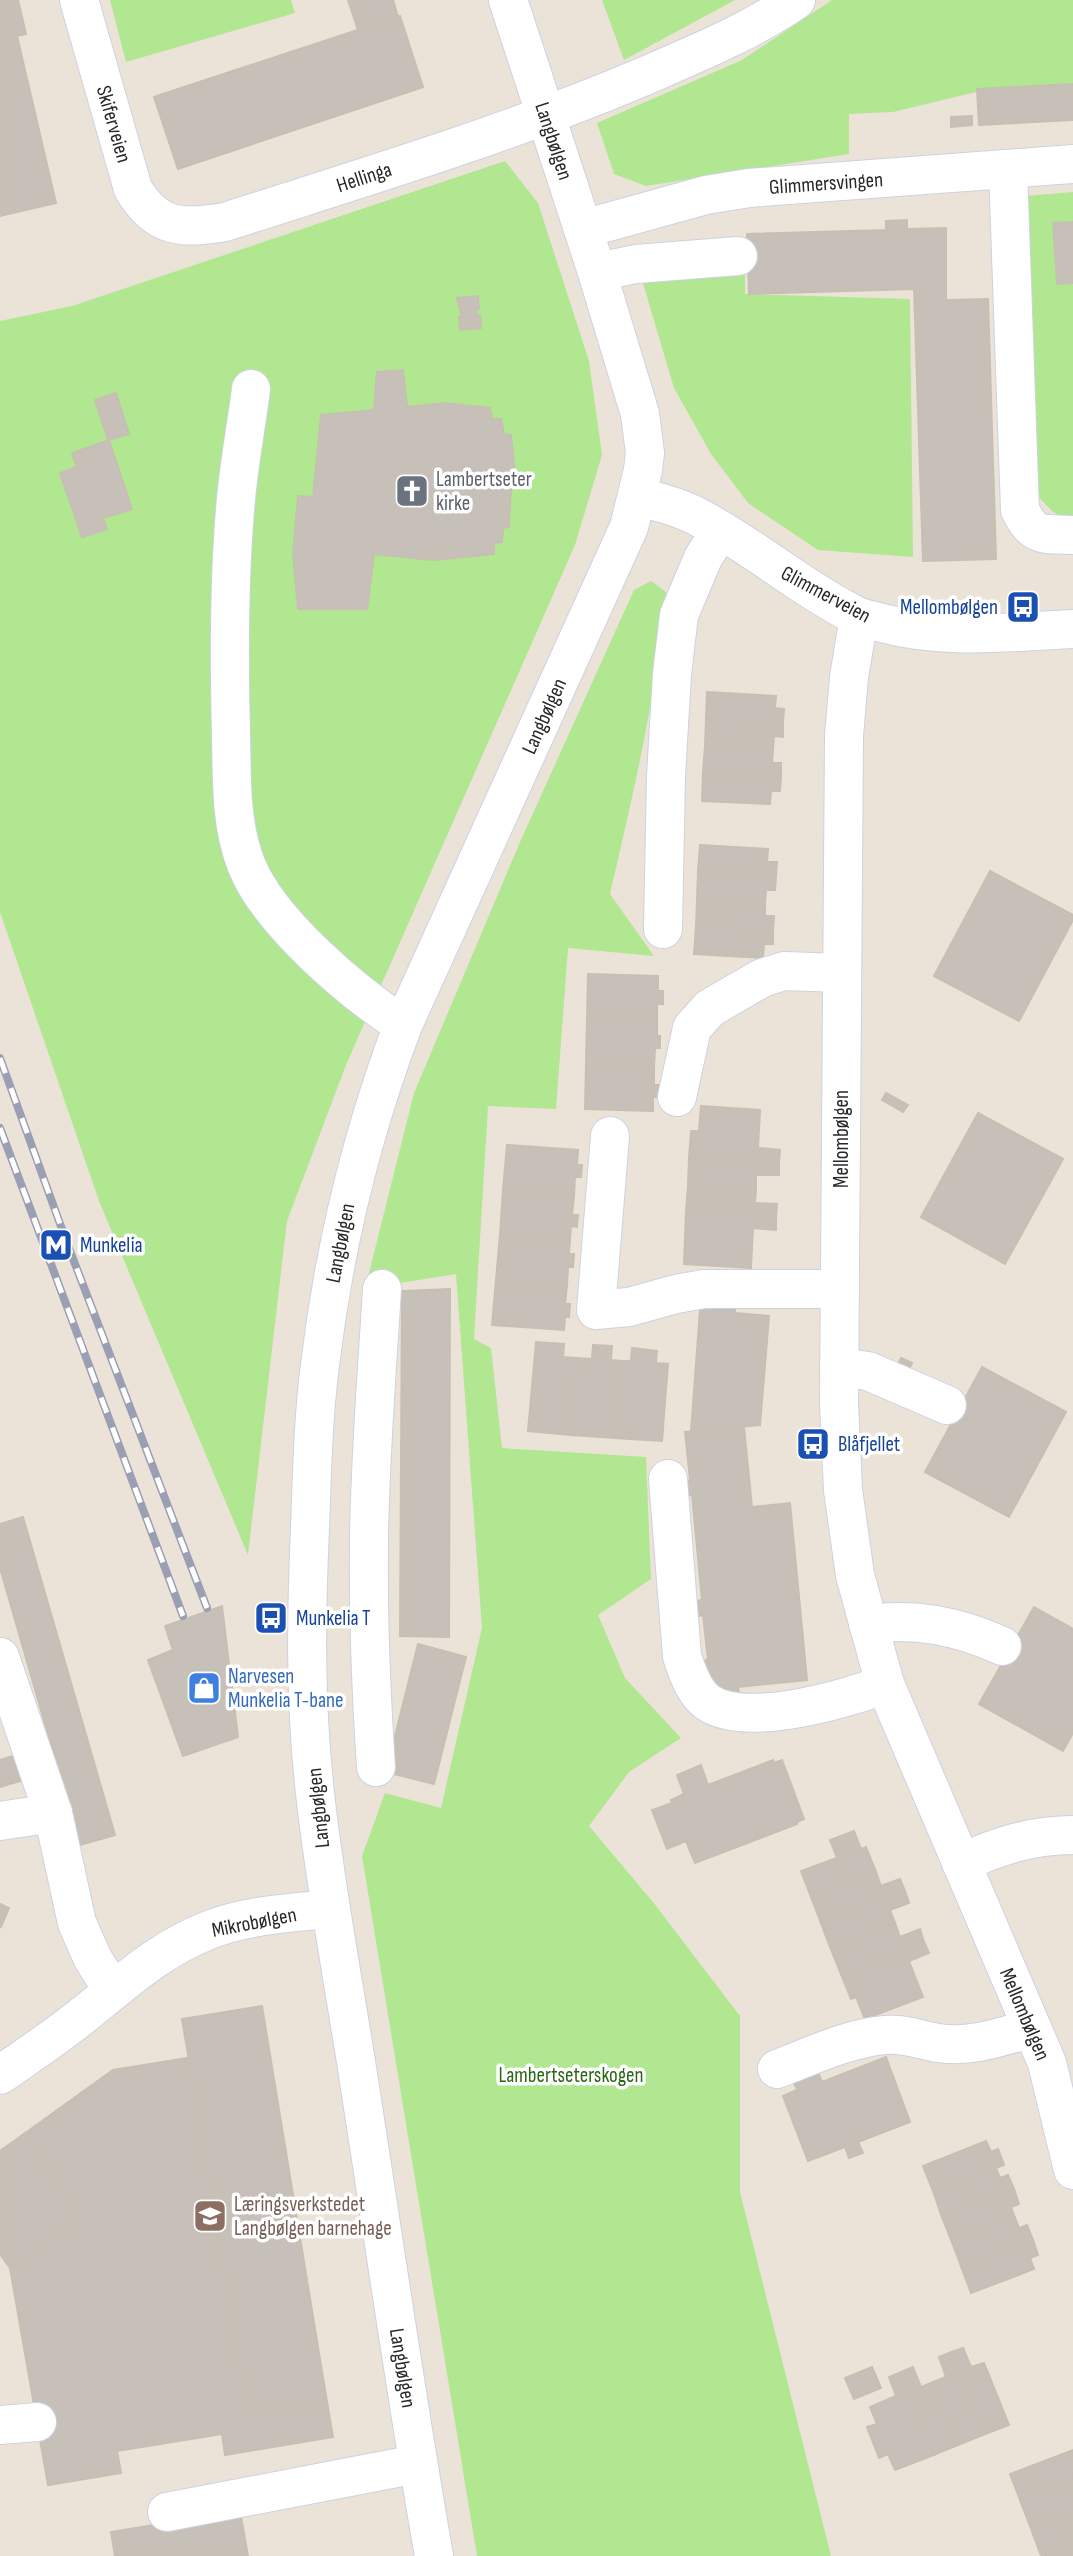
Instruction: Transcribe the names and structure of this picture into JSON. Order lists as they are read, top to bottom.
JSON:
{
  "streets": {
    "street": [
      "Skiferveien",
      "Langbølgen",
      "Hellinga",
      "Glimmersvingen",
      "Glimmerveien",
      "Mellombølgen",
      "Mikrobølgen"
    ]
  },
  "crossings": [
    ["Skiferveien", "Hellinga"],
    ["Langbølgen", "Hellinga"],
    ["Langbølgen", "Glimmersvingen"],
    ["Langbølgen", "Glimmerveien"],
    ["Langbølgen", "Mikrobølgen"],
    ["Glimmerveien", "Mellombølgen"]
  ],
  "parks": ["Lambertseterskogen"],
  "places": {
    "church": ["Lambertseter kirke"],
    "bus stop": ["Mellombølgen", "Blåfjellet", "Munkelia T"],
    "metro station": ["Munkelia"],
    "shop": ["Narvesen Munkelia T-bane"],
    "school or university": ["Læringsverkstedet Langbølgen barnehage"]
  }
}
